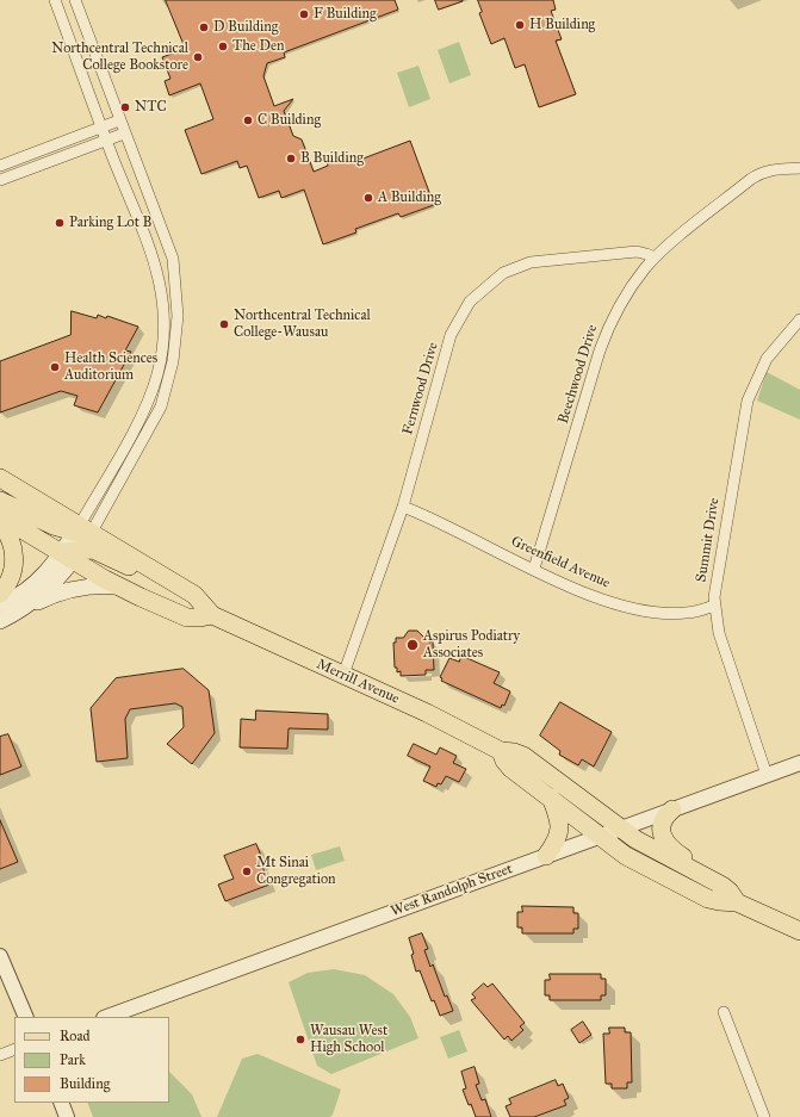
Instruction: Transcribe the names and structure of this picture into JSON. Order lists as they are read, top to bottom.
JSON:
{
  "streets": {
    "main road": ["Merrill Avenue"],
    "street": [
      "Beechwood Drive",
      "Fernwood Drive",
      "Summit Drive",
      "Greenfield Avenue",
      "West Randolph Street"
    ]
  },
  "crossings": [
    ["Beechwood Drive", "Fernwood Drive"],
    ["Beechwood Drive", "Greenfield Avenue"],
    ["Fernwood Drive", "Greenfield Avenue"],
    ["Fernwood Drive", "Merrill Avenue"],
    ["Summit Drive", "Greenfield Avenue"],
    ["Summit Drive", "West Randolph Street"],
    ["Merrill Avenue", "West Randolph Street"]
  ],
  "places": [
    "F Building",
    "H Building",
    "D Building",
    "The Den",
    "Northcentral Technical College Bookstore",
    "NTC",
    "C Building",
    "B Building",
    "A Building",
    "Parking Lot B",
    "Northcentral Technical College-Wausau",
    "Health Sciences Auditorium",
    "Aspirus Podiatry Associates",
    "Mt Sinai Congregation",
    "Wausau West High School"
  ],
  "legend": ["Road", "Park", "Building"]
}
